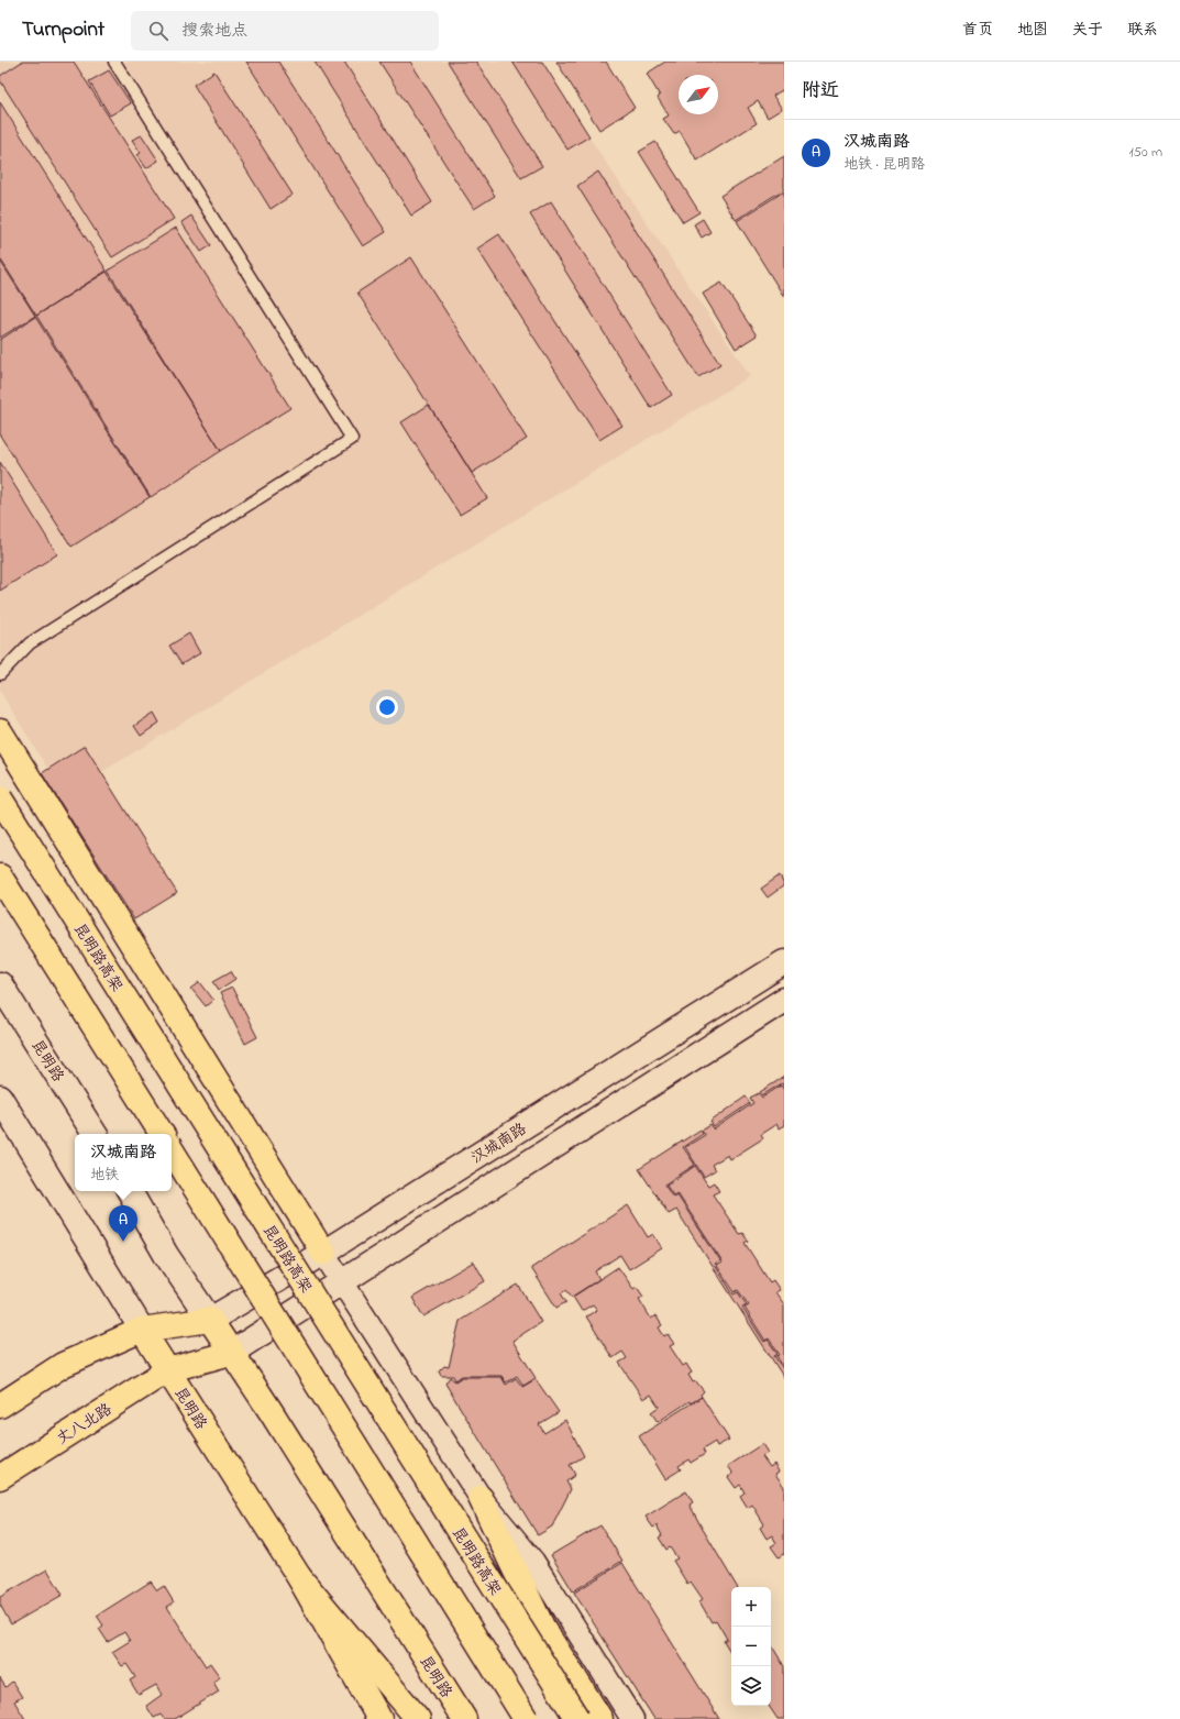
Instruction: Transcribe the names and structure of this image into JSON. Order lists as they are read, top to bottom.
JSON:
{
  "streets": {
    "main road": [
      "昆明路高架",
      "昆明路",
      "汉城南路",
      "丈八北路"
    ]
  },
  "crossings": [
    ["昆明路", "汉城南路"],
    ["昆明路", "丈八北路"],
    ["汉城南路", "丈八北路"]
  ],
  "north": "top right",
  "page": {
    "header": "Turnpoint",
    "search": "搜索地点",
    "nav": [
      "首页",
      "地图",
      "关于",
      "联系"
    ],
    "heading": "附近",
    "list": [
      {
        "mark": "A",
        "name": "汉城南路",
        "note": "地铁 · 昆明路",
        "value": "150 m"
      }
    ],
    "popup": ["汉城南路", "地铁"],
    "pins": "A",
    "map_buttons": ["+", "−"]
  }
}
